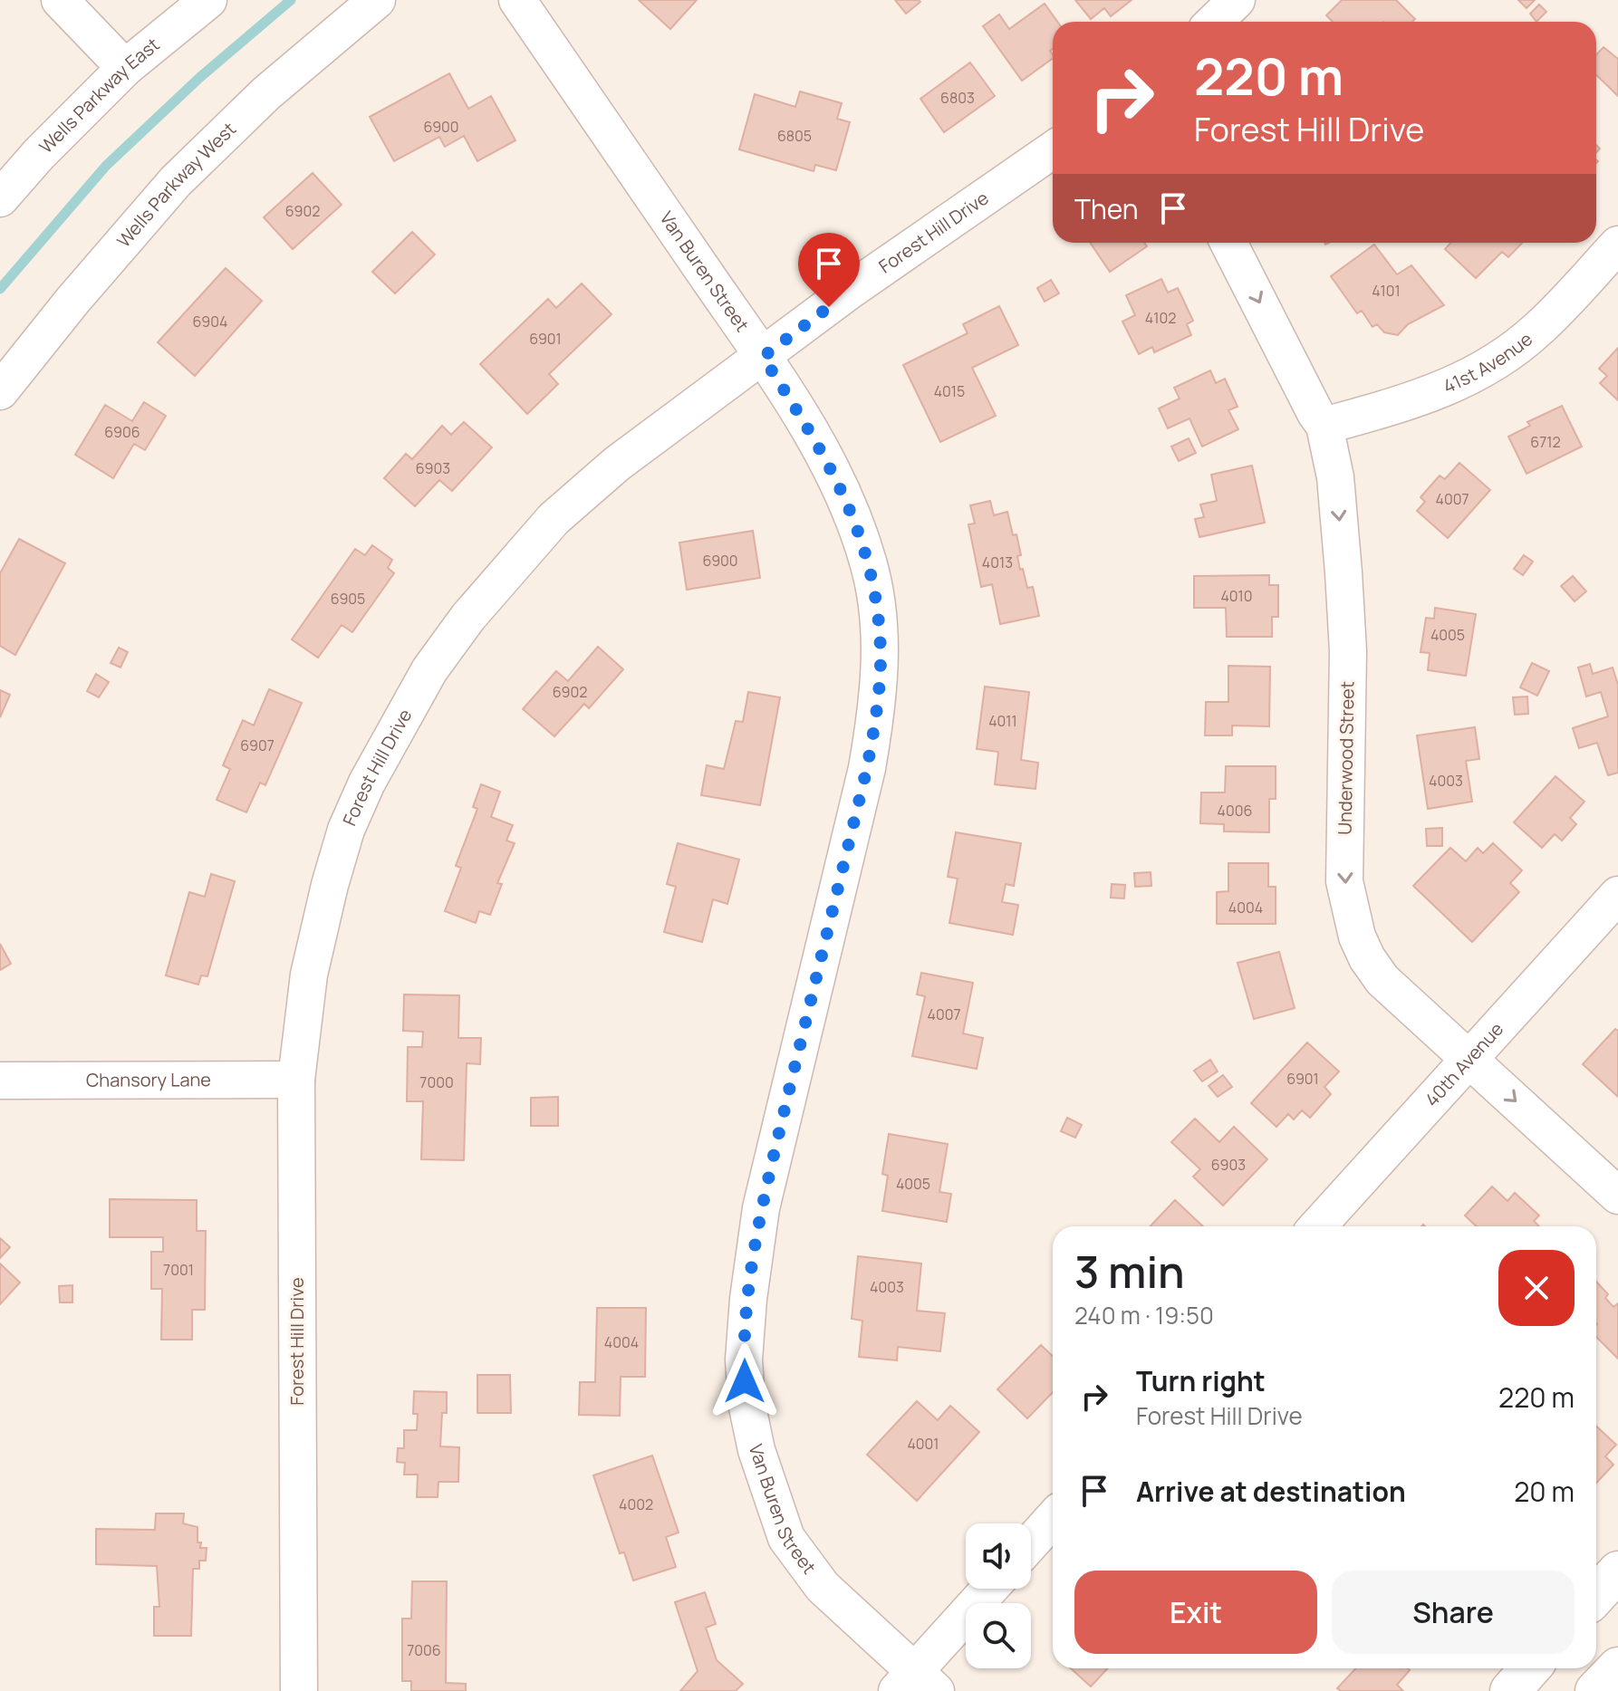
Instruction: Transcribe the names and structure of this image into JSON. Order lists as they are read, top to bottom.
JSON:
{
  "streets": {
    "street": [
      "Wells Parkway East",
      "Wells Parkway West",
      "Forest Hill Drive",
      "Van Buren Street",
      "41st Avenue",
      "Underwood Street",
      "40th Avenue",
      "Chansory Lane"
    ]
  },
  "crossings": [
    ["Forest Hill Drive", "Van Buren Street"],
    ["Forest Hill Drive", "Chansory Lane"],
    ["41st Avenue", "Underwood Street"],
    ["Underwood Street", "40th Avenue"]
  ],
  "one_way": ["Underwood Street"],
  "house_numbers": [
    "6803",
    "6900",
    "6805",
    "6902",
    "4101",
    "4102",
    "6904",
    "6901",
    "4015",
    "6906",
    "6712",
    "6903",
    "4007",
    "6900",
    "4013",
    "4010",
    "6905",
    "4005",
    "6902",
    "4011",
    "6907",
    "4003",
    "4006",
    "4004",
    "4007",
    "6901",
    "7000",
    "6903",
    "4005",
    "7001",
    "4003",
    "4004",
    "4001",
    "4002",
    "7006"
  ],
  "page": {
    "turn": ["220 m", "Forest Hill Drive"],
    "then": "Then",
    "heading": ["3 min", "240 m · 19:50"],
    "list": [
      {
        "name": "Turn right",
        "note": "Forest Hill Drive",
        "value": "220 m"
      },
      {
        "name": "Arrive at destination",
        "value": "20 m"
      }
    ],
    "buttons": ["Exit", "Share"]
  }
}
